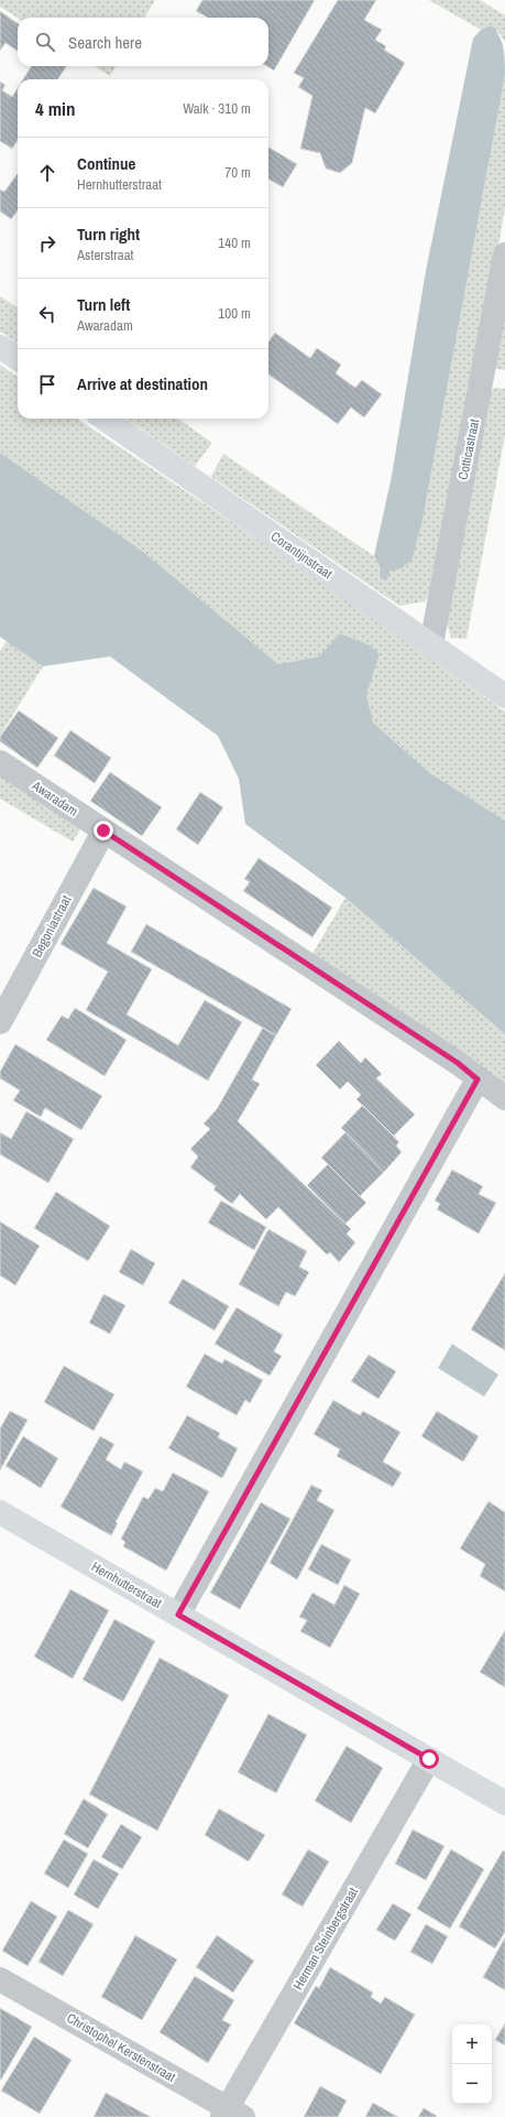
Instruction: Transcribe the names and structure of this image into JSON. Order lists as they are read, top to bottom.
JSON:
{
  "streets": {
    "street": [
      "Cotticastraat",
      "Corantijnstraat",
      "Awaradam",
      "Begoniastraat",
      "Hernhutterstraat",
      "Herman Steinbergstraat",
      "Christophel Kerstenstraat"
    ]
  },
  "crossings": [
    ["Cotticastraat", "Corantijnstraat"],
    ["Awaradam", "Begoniastraat"],
    ["Hernhutterstraat", "Herman Steinbergstraat"],
    ["Herman Steinbergstraat", "Christophel Kerstenstraat"]
  ],
  "page": {
    "search": "Search here",
    "heading": ["4 min", "Walk · 310 m"],
    "list": [
      ["Continue", "Hernhutterstraat", "70 m"],
      ["Turn right", "Asterstraat", "140 m"],
      ["Turn left", "Awaradam", "100 m"],
      "Arrive at destination"
    ],
    "map_buttons": ["+", "−"]
  }
}
